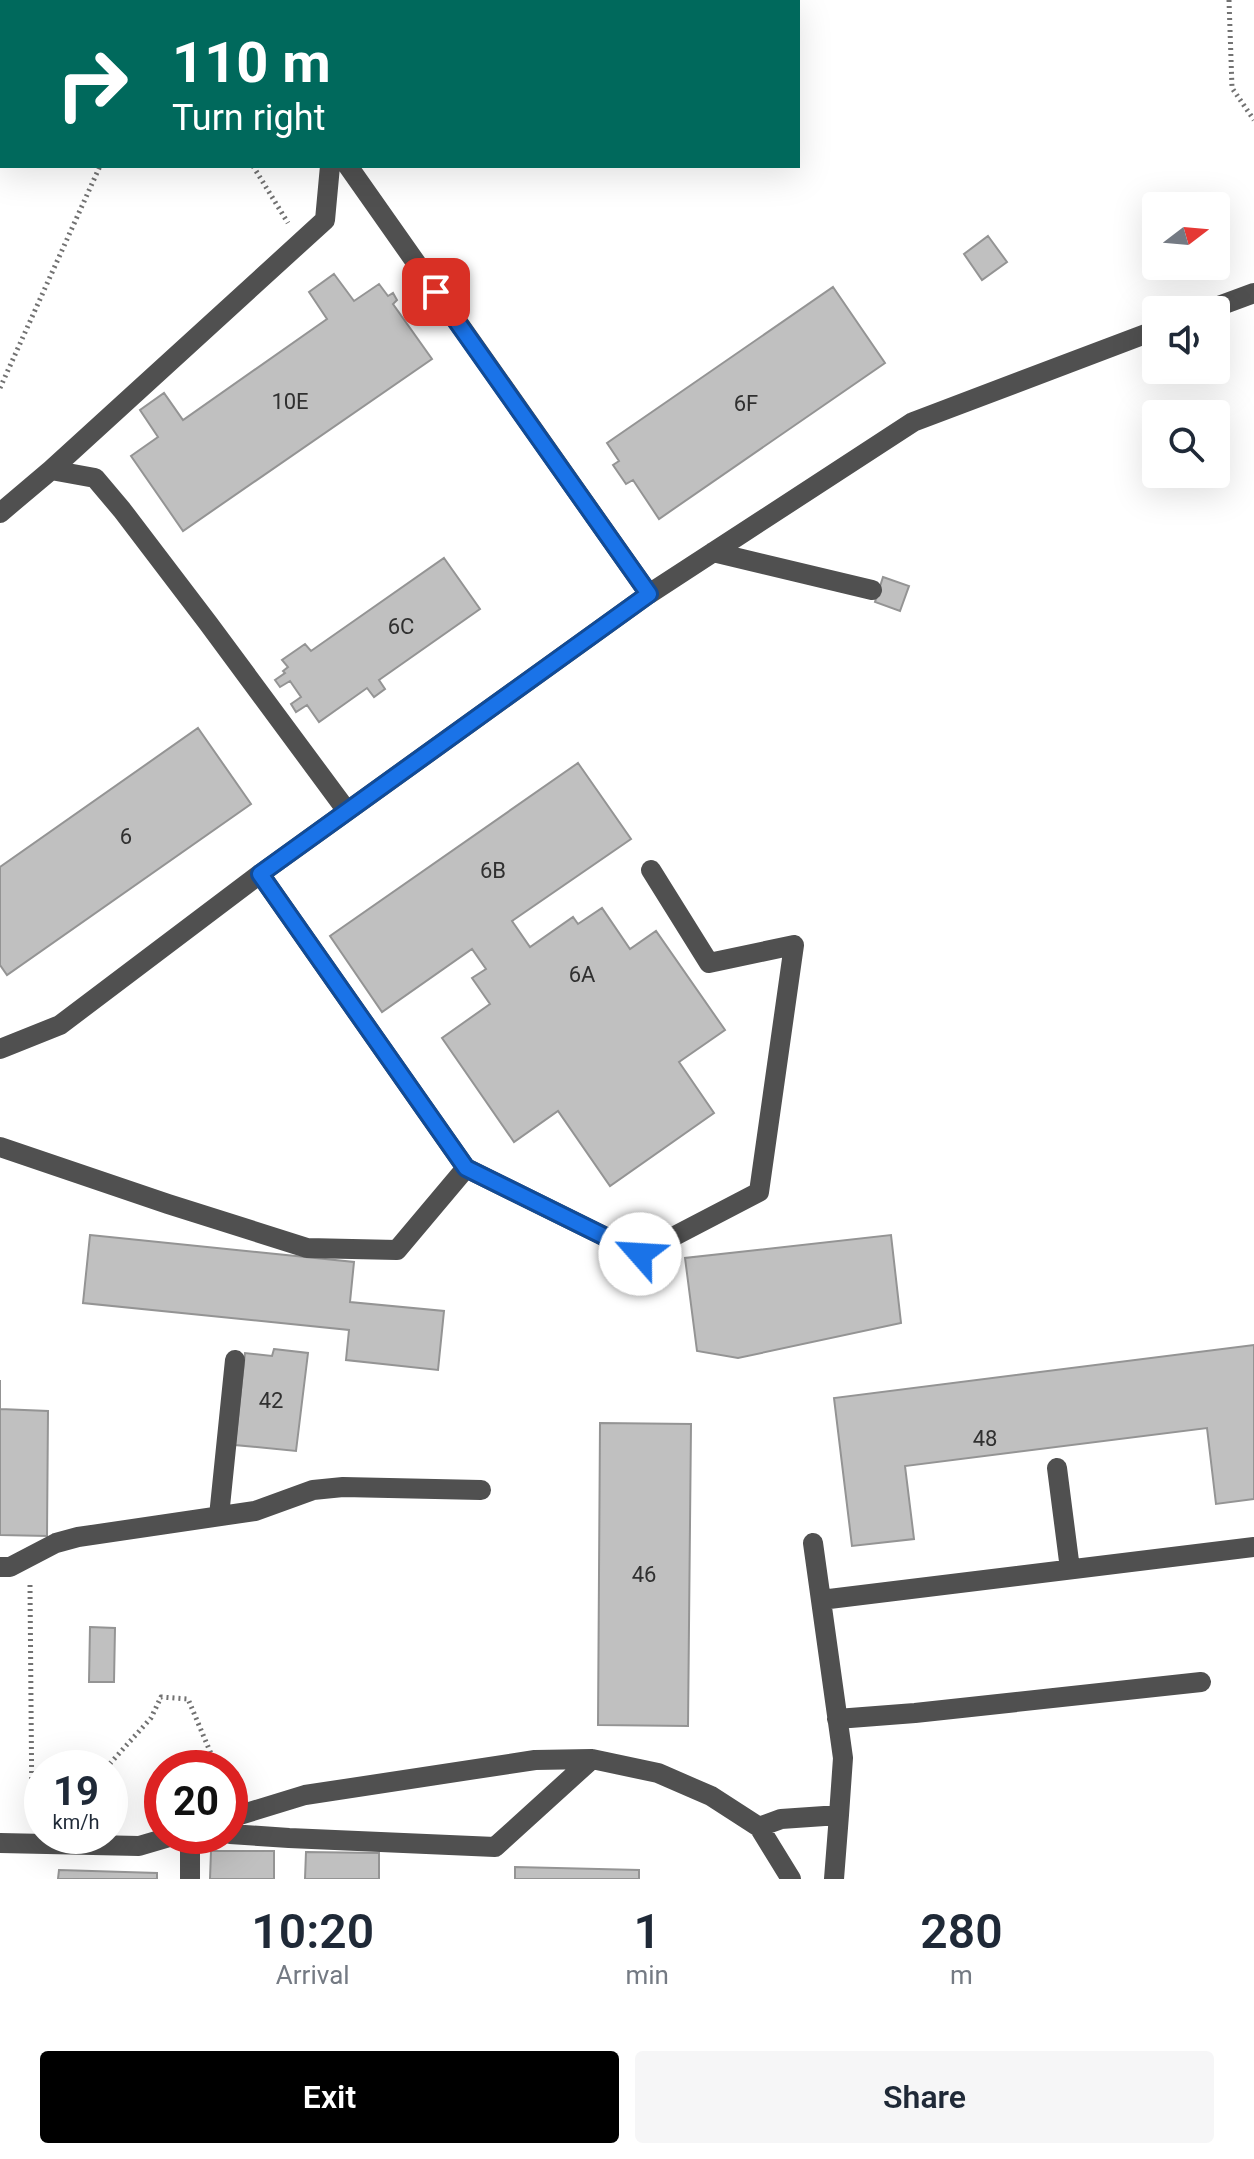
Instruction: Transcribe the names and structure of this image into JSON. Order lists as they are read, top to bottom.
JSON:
{
  "house_numbers": [
    "10E",
    "6F",
    "6C",
    "6",
    "6B",
    "6A",
    "42",
    "48",
    "46"
  ],
  "north": "right",
  "page": {
    "turn": ["110 m", "Turn right"],
    "speed": "19 km/h",
    "limit": "20",
    "eta": [
      "10:20",
      "Arrival",
      "1",
      "min",
      "280",
      "m"
    ],
    "buttons": ["Exit", "Share"]
  }
}
